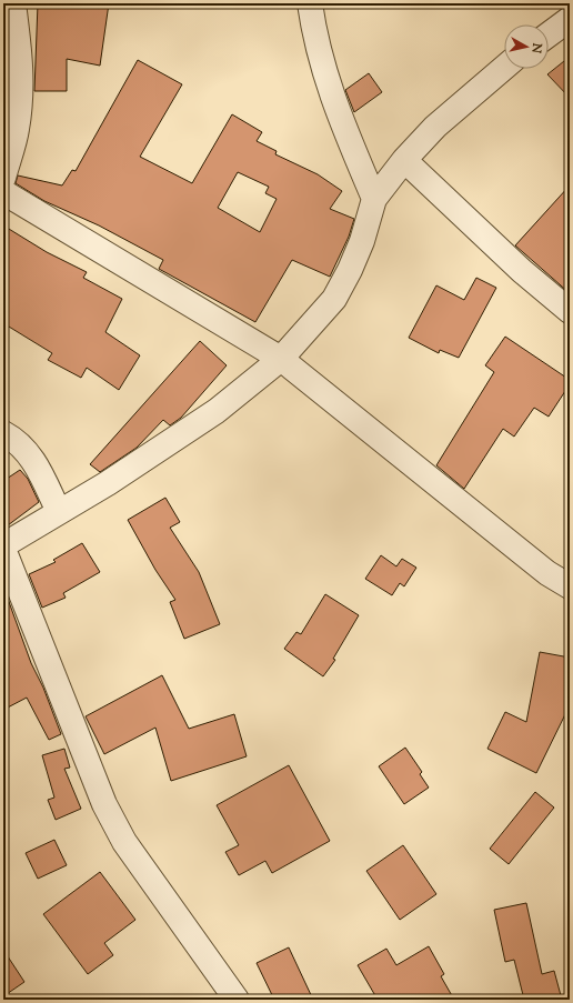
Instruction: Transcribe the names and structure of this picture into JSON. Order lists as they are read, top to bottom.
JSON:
{
  "north": "right"
}
